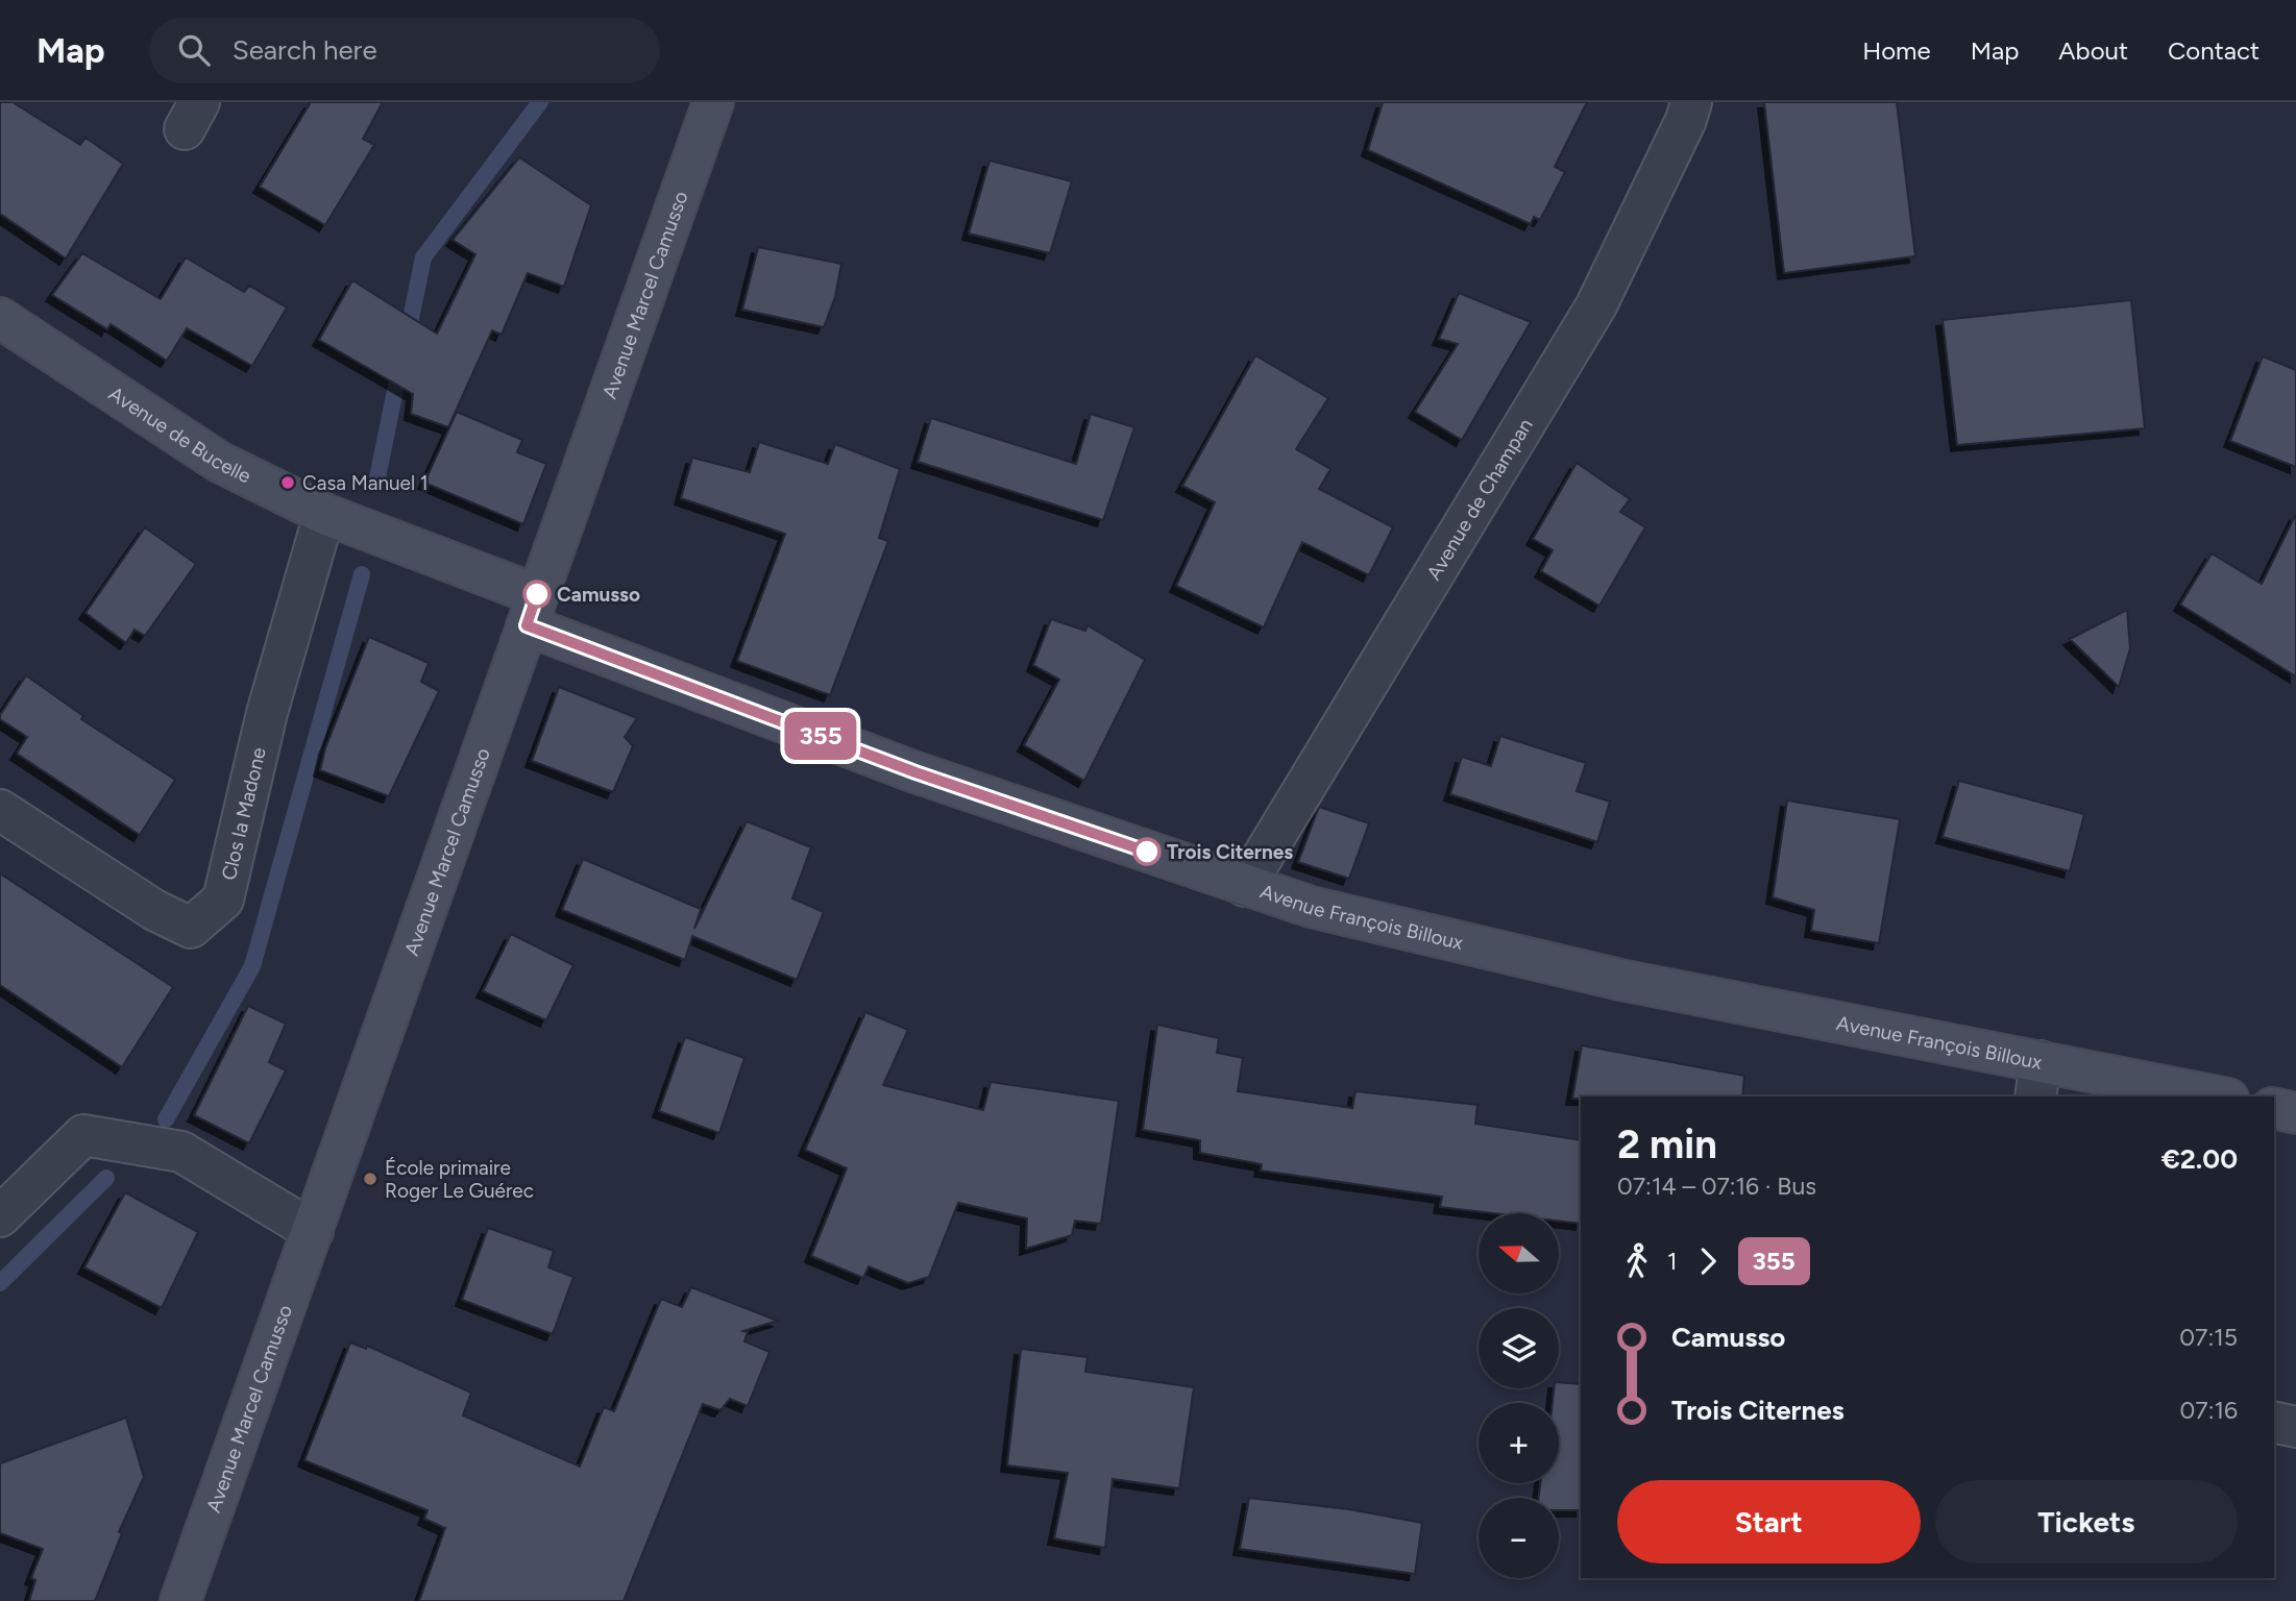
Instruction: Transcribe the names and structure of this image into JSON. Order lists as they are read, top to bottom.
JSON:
{
  "streets": {
    "street": [
      "Avenue Marcel Camusso",
      "Avenue de Bucelle",
      "Avenue de Champan",
      "Clos la Madone",
      "Avenue François Billoux"
    ]
  },
  "crossings": [
    ["Avenue Marcel Camusso", "Avenue de Bucelle"],
    ["Avenue Marcel Camusso", "Avenue François Billoux"],
    ["Avenue de Bucelle", "Clos la Madone"],
    ["Avenue de Bucelle", "Avenue François Billoux"],
    ["Avenue de Champan", "Avenue François Billoux"]
  ],
  "places": [
    "Casa Manuel 1",
    "Camusso",
    "Trois Citernes",
    "École primaire Roger Le Guérec"
  ],
  "lines": ["bus line 355"],
  "north": "left",
  "page": {
    "header": "Map",
    "search": "Search here",
    "nav": [
      "Home",
      "Map",
      "About",
      "Contact"
    ],
    "on_map": "355",
    "heading": ["2 min", "07:14 – 07:16 · Bus", "€2.00"],
    "map_buttons": ["+", "−"],
    "legs": ["1", "355"],
    "list": [
      {
        "name": "Camusso",
        "value": "07:15"
      },
      {
        "name": "Trois Citernes",
        "value": "07:16"
      }
    ],
    "buttons": ["Start", "Tickets"]
  }
}
